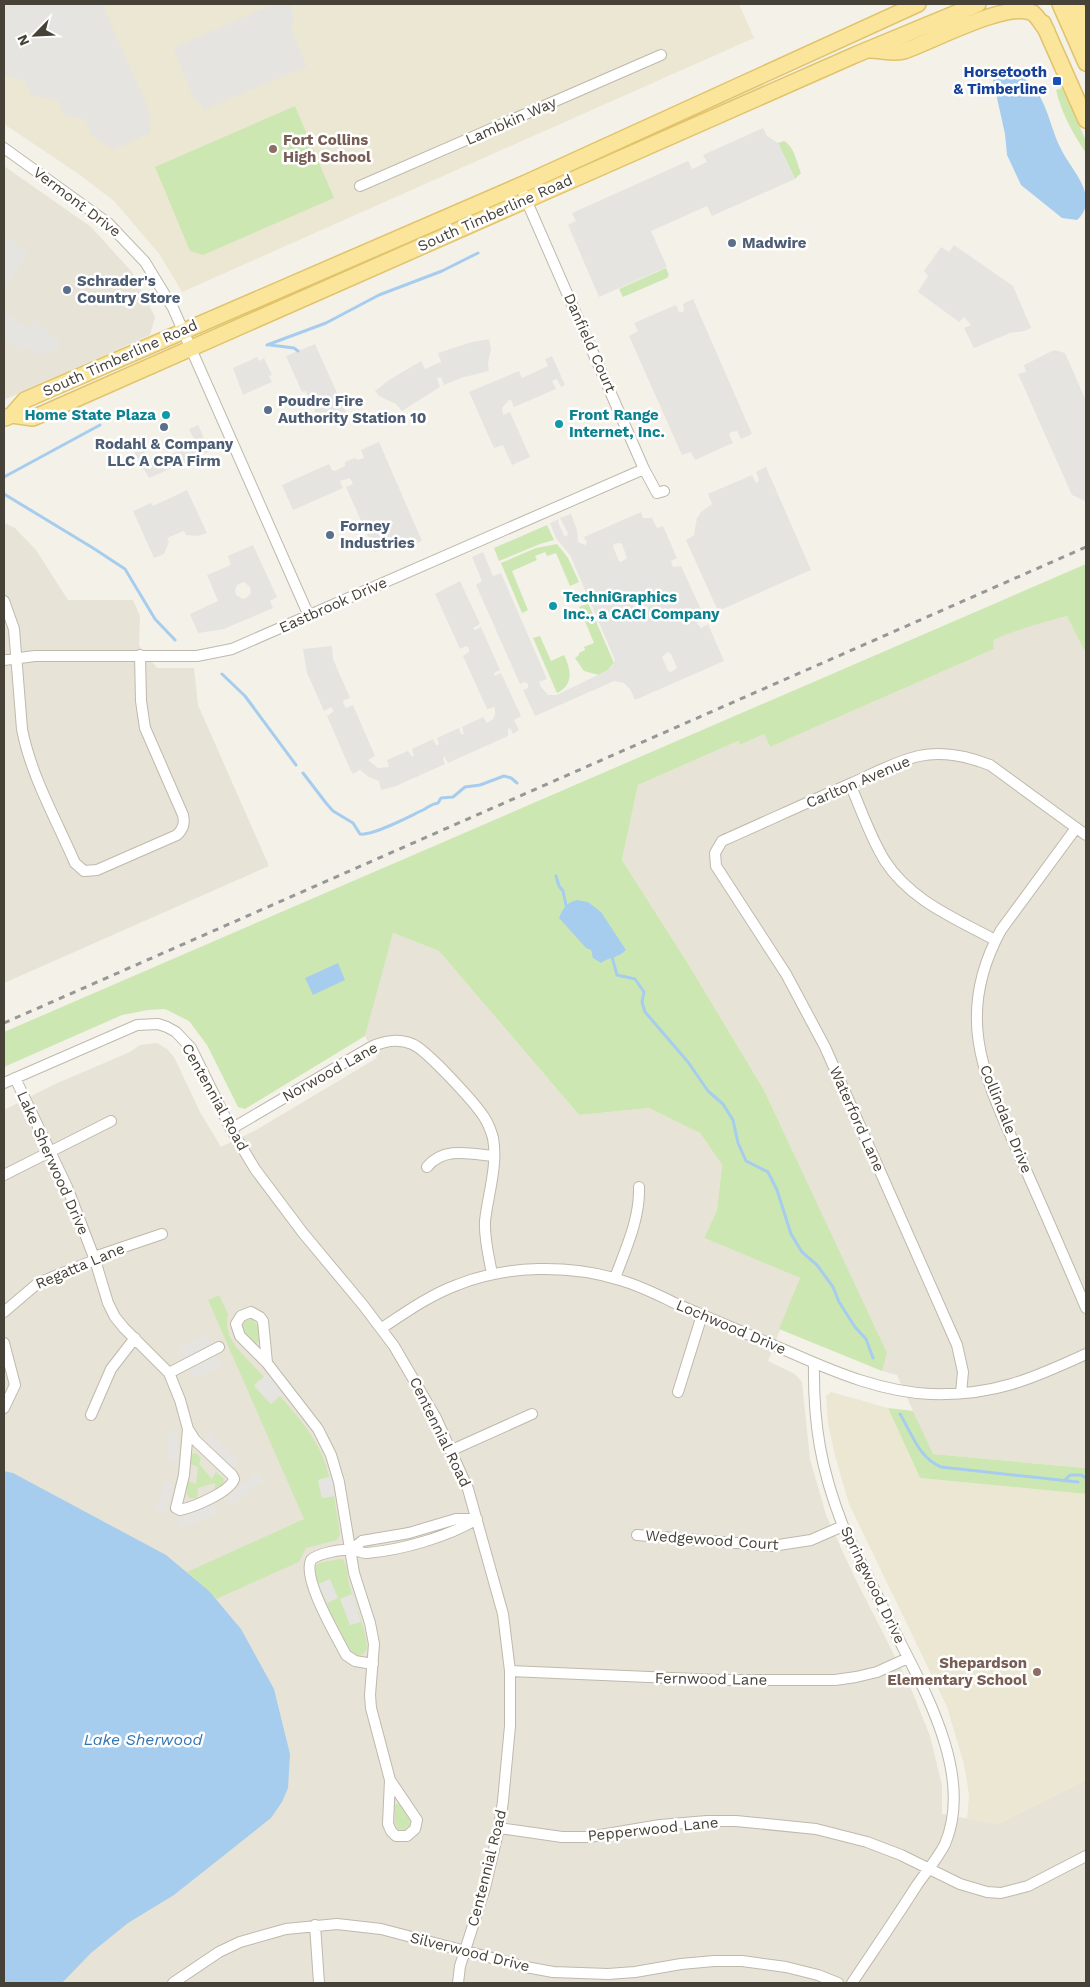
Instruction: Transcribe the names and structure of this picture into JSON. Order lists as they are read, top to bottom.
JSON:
{
  "streets": {
    "main road": ["South Timberline Road"],
    "street": [
      "Lambkin Way",
      "Vermont Drive",
      "Danfield Court",
      "Eastbrook Drive",
      "Carlton Avenue",
      "Norwood Lane",
      "Centennial Road",
      "Waterford Lane",
      "Collindale Drive",
      "Lake Sherwood Drive",
      "Regatta Lane",
      "Lochwood Drive",
      "Wedgewood Court",
      "Springwood Drive",
      "Fernwood Lane",
      "Pepperwood Lane",
      "Silverwood Drive"
    ]
  },
  "crossings": [
    ["Vermont Drive", "South Timberline Road"],
    ["Vermont Drive", "Eastbrook Drive"],
    ["South Timberline Road", "Danfield Court"],
    ["Danfield Court", "Eastbrook Drive"],
    ["Carlton Avenue", "Waterford Lane"],
    ["Carlton Avenue", "Collindale Drive"],
    ["Norwood Lane", "Centennial Road"],
    ["Norwood Lane", "Lochwood Drive"],
    ["Centennial Road", "Lake Sherwood Drive"],
    ["Centennial Road", "Lochwood Drive"],
    ["Centennial Road", "Fernwood Lane"],
    ["Centennial Road", "Pepperwood Lane"],
    ["Centennial Road", "Silverwood Drive"],
    ["Waterford Lane", "Lochwood Drive"],
    ["Lake Sherwood Drive", "Regatta Lane"],
    ["Lochwood Drive", "Springwood Drive"],
    ["Wedgewood Court", "Springwood Drive"],
    ["Springwood Drive", "Fernwood Lane"],
    ["Springwood Drive", "Pepperwood Lane"]
  ],
  "water": ["Lake Sherwood"],
  "places": {
    "transit": ["Horsetooth & Timberline"],
    "other": [
      "Fort Collins High School",
      "Madwire",
      "Schrader's Country Store",
      "Poudre Fire Authority Station 10",
      "Home State Plaza",
      "Front Range Internet, Inc.",
      "Rodahl & Company LLC A CPA Firm",
      "Forney Industries",
      "TechniGraphics Inc., a CACI Company",
      "Shepardson Elementary School"
    ]
  },
  "north": "bottom left"
}
